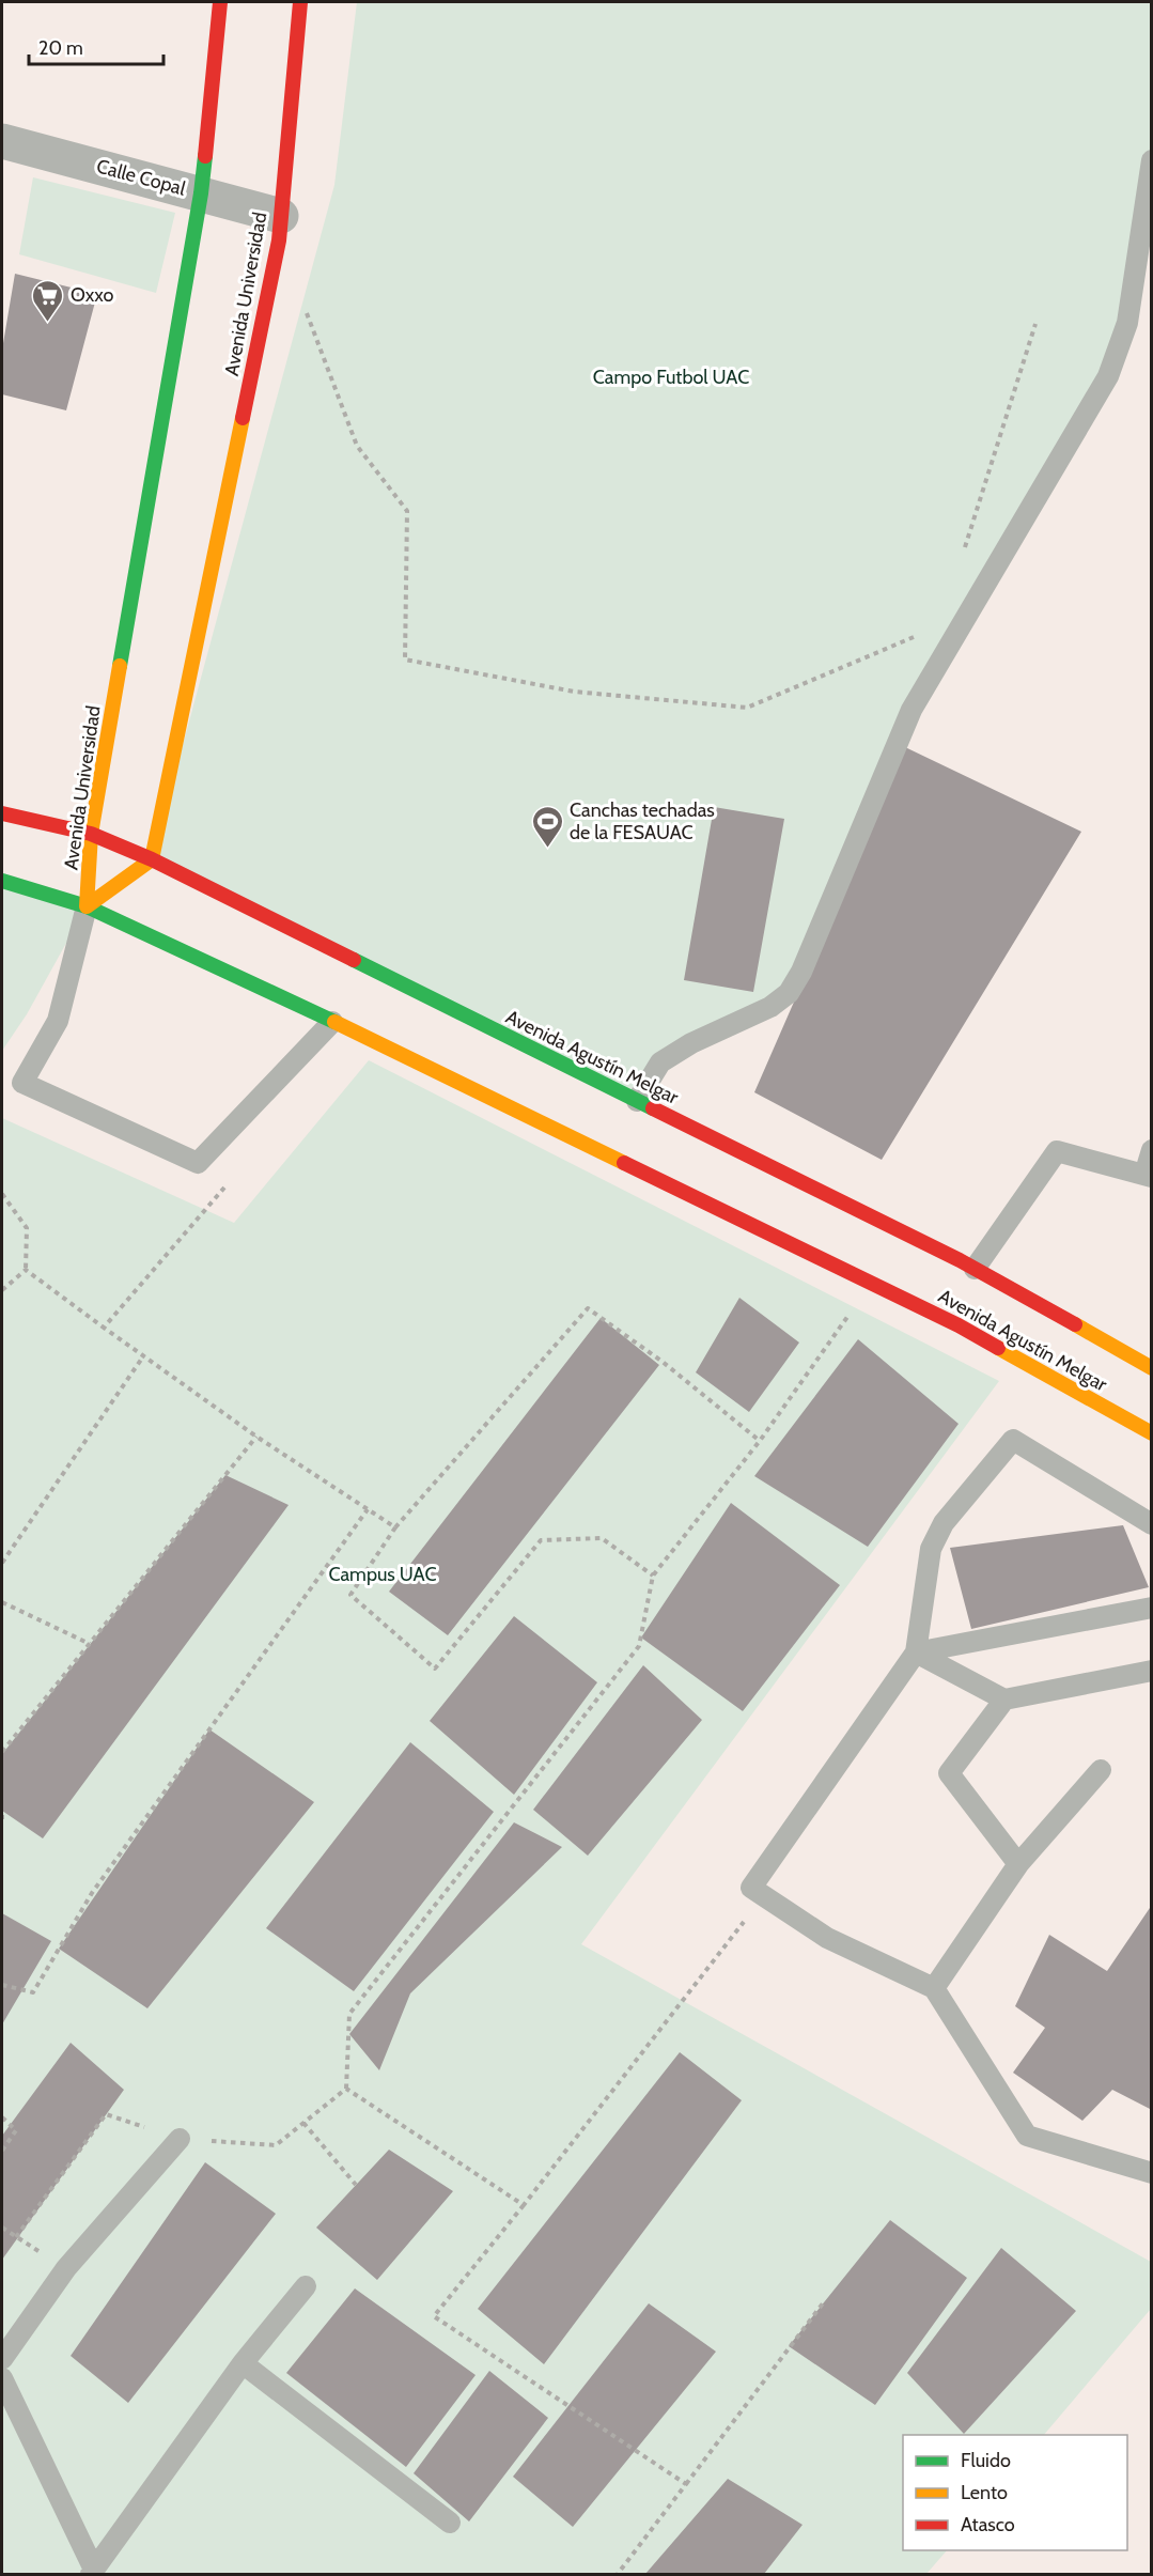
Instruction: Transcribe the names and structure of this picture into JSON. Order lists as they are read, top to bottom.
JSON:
{
  "streets": {
    "main road": ["Avenida Universidad", "Avenida Agustín Melgar"],
    "street": ["Calle Copal"]
  },
  "crossings": [
    ["Calle Copal", "Avenida Universidad"],
    ["Avenida Universidad", "Avenida Agustín Melgar"]
  ],
  "parks": ["Campo Futbol UAC", "Campus UAC"],
  "places": {
    "supermarket": ["Oxxo"],
    "sports": ["Canchas techadas de la FESAUAC"]
  },
  "legend": ["Fluido", "Lento", "Atasco"],
  "scale_bar": "20 m"
}
